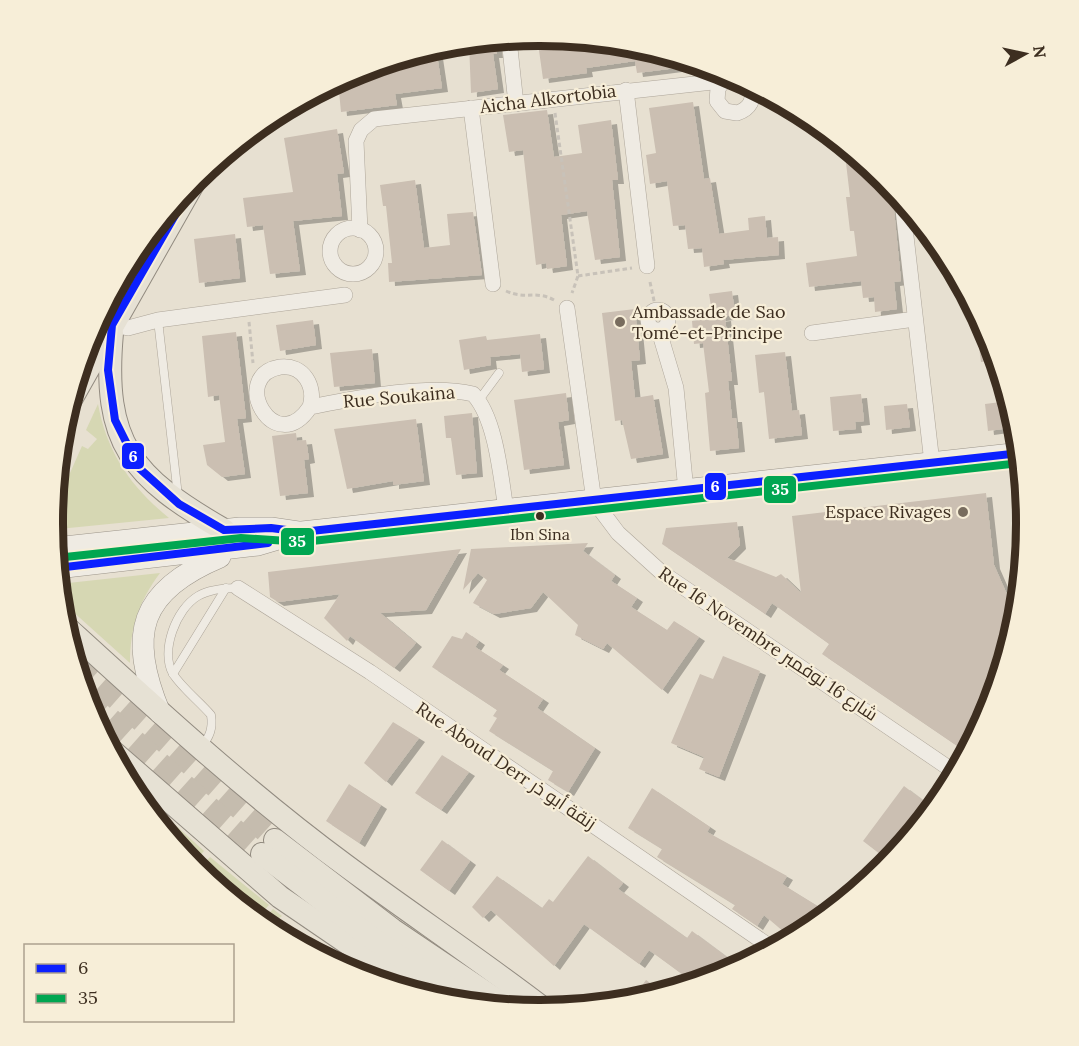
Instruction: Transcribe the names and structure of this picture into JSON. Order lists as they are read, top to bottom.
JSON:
{
  "streets": {
    "street": [
      "Aicha Alkortobia",
      "Rue Soukaina",
      "Rue 16 Novembre شارع 16 نوفمبر",
      "Rue Aboud Derr زنقة أبو ذر"
    ]
  },
  "places": ["Ambassade de Sao Tomé-et-Principe", "Espace Rivages", "Ibn Sina"],
  "lines": ["transit line 6", "transit line 35"],
  "legend": ["6", "35"],
  "north": "right"
}
